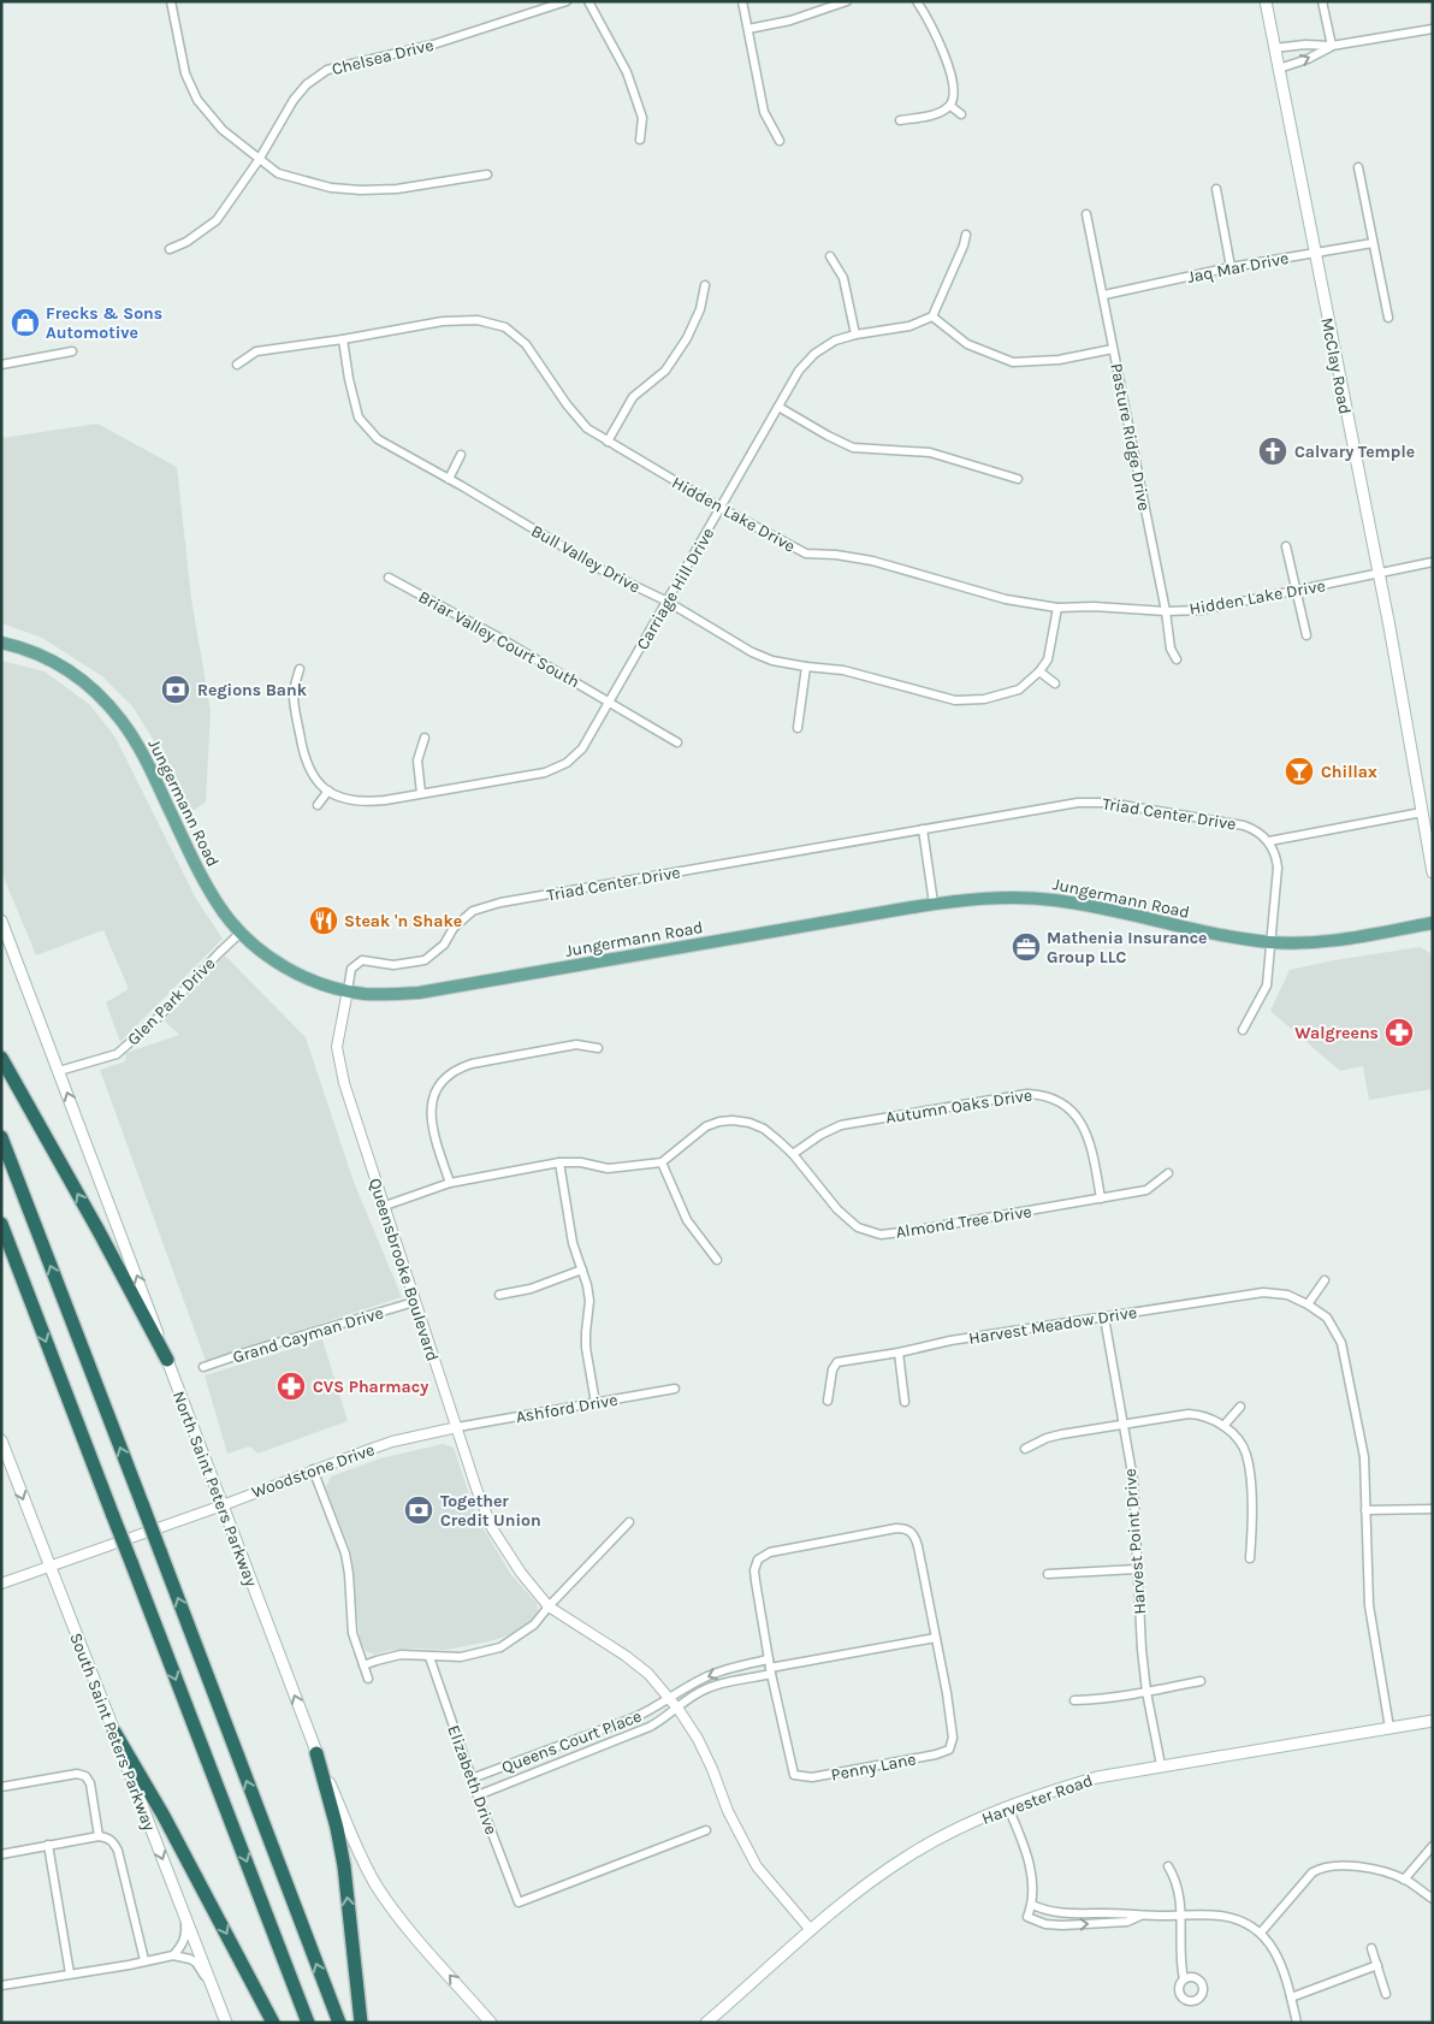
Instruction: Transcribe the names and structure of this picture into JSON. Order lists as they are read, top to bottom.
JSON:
{
  "streets": {
    "main road": [
      "McClay Road",
      "Jungermann Road",
      "North Saint Peters Parkway",
      "South Saint Peters Parkway",
      "Harvester Road"
    ],
    "street": [
      "Chelsea Drive",
      "Jaq Mar Drive",
      "Pasture Ridge Drive",
      "Hidden Lake Drive",
      "Bull Valley Drive",
      "Carriage Hill Drive",
      "Briar Valley Court South",
      "Triad Center Drive",
      "Glen Park Drive",
      "Autumn Oaks Drive",
      "Almond Tree Drive",
      "Queensbrooke Boulevard",
      "Harvest Meadow Drive",
      "Grand Cayman Drive",
      "Ashford Drive",
      "Woodstone Drive",
      "Harvest Point Drive",
      "Queens Court Place",
      "Penny Lane",
      "Elizabeth Drive"
    ]
  },
  "crossings": [
    ["Jaq Mar Drive", "McClay Road"],
    ["Jaq Mar Drive", "Pasture Ridge Drive"],
    ["McClay Road", "Hidden Lake Drive"],
    ["Pasture Ridge Drive", "Hidden Lake Drive"],
    ["Hidden Lake Drive", "Bull Valley Drive"],
    ["Hidden Lake Drive", "Carriage Hill Drive"],
    ["Bull Valley Drive", "Carriage Hill Drive"],
    ["Carriage Hill Drive", "Briar Valley Court South"],
    ["Jungermann Road", "Triad Center Drive"],
    ["Jungermann Road", "Glen Park Drive"],
    ["Jungermann Road", "Queensbrooke Boulevard"],
    ["Triad Center Drive", "Queensbrooke Boulevard"],
    ["Glen Park Drive", "North Saint Peters Parkway"],
    ["Autumn Oaks Drive", "Almond Tree Drive"],
    ["Queensbrooke Boulevard", "Grand Cayman Drive"],
    ["Queensbrooke Boulevard", "Ashford Drive"],
    ["Queensbrooke Boulevard", "Woodstone Drive"],
    ["Queensbrooke Boulevard", "Queens Court Place"],
    ["Queensbrooke Boulevard", "Harvester Road"],
    ["Harvest Meadow Drive", "Harvest Point Drive"],
    ["Harvest Meadow Drive", "Harvester Road"],
    ["Ashford Drive", "Woodstone Drive"],
    ["Woodstone Drive", "North Saint Peters Parkway"],
    ["Woodstone Drive", "South Saint Peters Parkway"],
    ["Harvest Point Drive", "Harvester Road"],
    ["Queens Court Place", "Penny Lane"],
    ["Queens Court Place", "Elizabeth Drive"]
  ],
  "one_way": ["North Saint Peters Parkway", "South Saint Peters Parkway"],
  "places": {
    "shop": ["Frecks & Sons Automotive"],
    "church": ["Calvary Temple"],
    "bank": ["Regions Bank", "Together Credit Union"],
    "bar": ["Chillax"],
    "restaurant": ["Steak 'n Shake"],
    "office": ["Mathenia Insurance Group LLC"],
    "pharmacy": ["Walgreens", "CVS Pharmacy"]
  }
}
